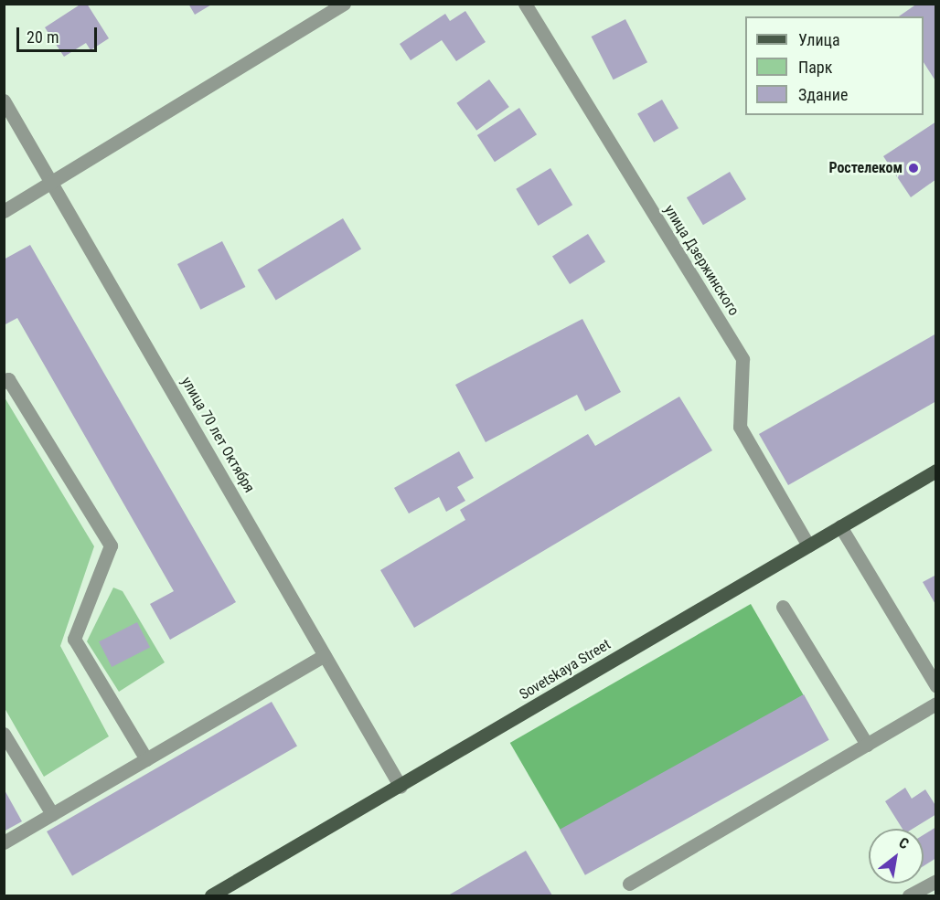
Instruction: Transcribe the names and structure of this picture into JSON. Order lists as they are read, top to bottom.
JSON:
{
  "streets": {
    "main road": ["Sovetskaya Street"],
    "street": ["улица Дзержинского", "улица 70 лет Октября"]
  },
  "crossings": [
    ["улица Дзержинского", "Sovetskaya Street"],
    ["улица 70 лет Октября", "Sovetskaya Street"]
  ],
  "places": ["Ростелеком"],
  "legend": ["Улица", "Парк", "Здание"],
  "scale_bar": "20 m",
  "north": "top right"
}
